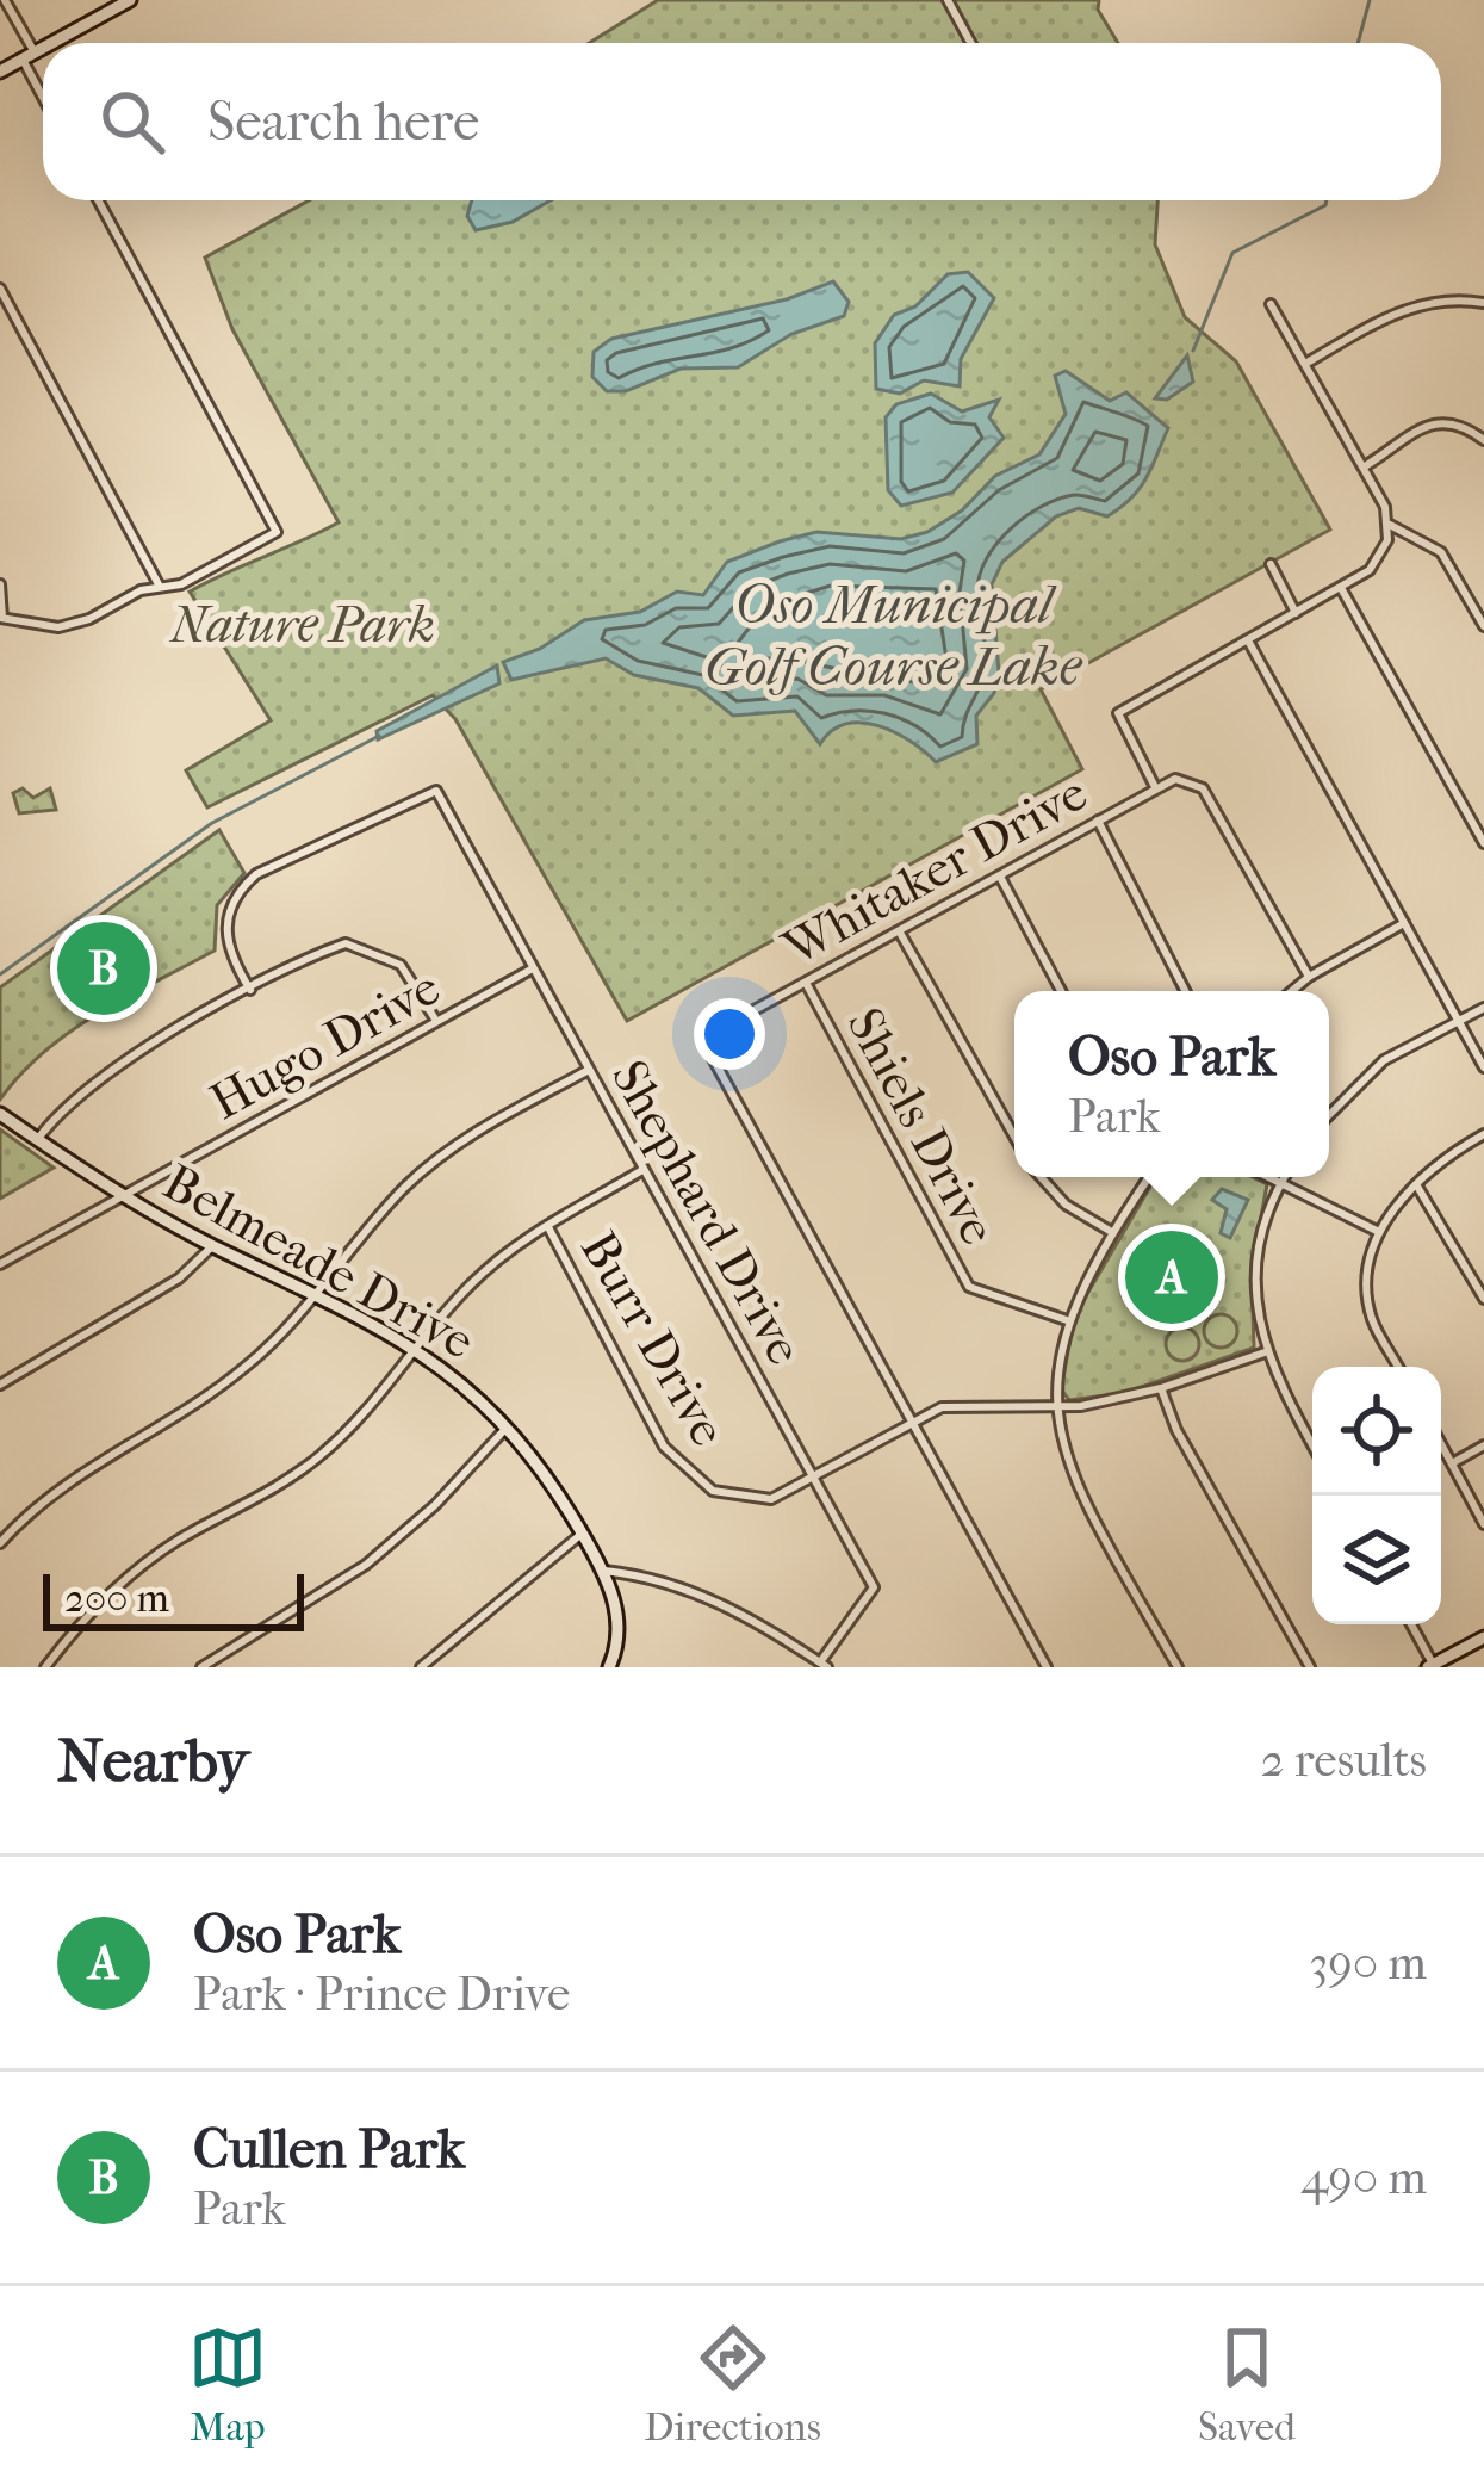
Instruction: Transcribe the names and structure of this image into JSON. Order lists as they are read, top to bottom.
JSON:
{
  "streets": {
    "street": [
      "Whitaker Drive",
      "Hugo Drive",
      "Shiels Drive",
      "Shephard Drive",
      "Belmeade Drive",
      "Burr Drive"
    ]
  },
  "crossings": [
    ["Whitaker Drive", "Shiels Drive"],
    ["Whitaker Drive", "Burr Drive"],
    ["Hugo Drive", "Shephard Drive"],
    ["Hugo Drive", "Belmeade Drive"],
    ["Shephard Drive", "Burr Drive"]
  ],
  "water": ["Oso Municipal Golf Course Lake"],
  "parks": ["Nature Park"],
  "scale_bar": "200 m",
  "page": {
    "search": "Search here",
    "pins": ["B", "A"],
    "popup": ["Oso Park", "Park"],
    "scale": "200 m",
    "heading": ["Nearby", "2 results"],
    "list": [
      {
        "mark": "A",
        "name": "Oso Park",
        "note": "Park · Prince Drive",
        "value": "390 m"
      },
      {
        "mark": "B",
        "name": "Cullen Park",
        "note": "Park",
        "value": "490 m"
      }
    ],
    "nav": ["Map", "Directions", "Saved"]
  }
}
